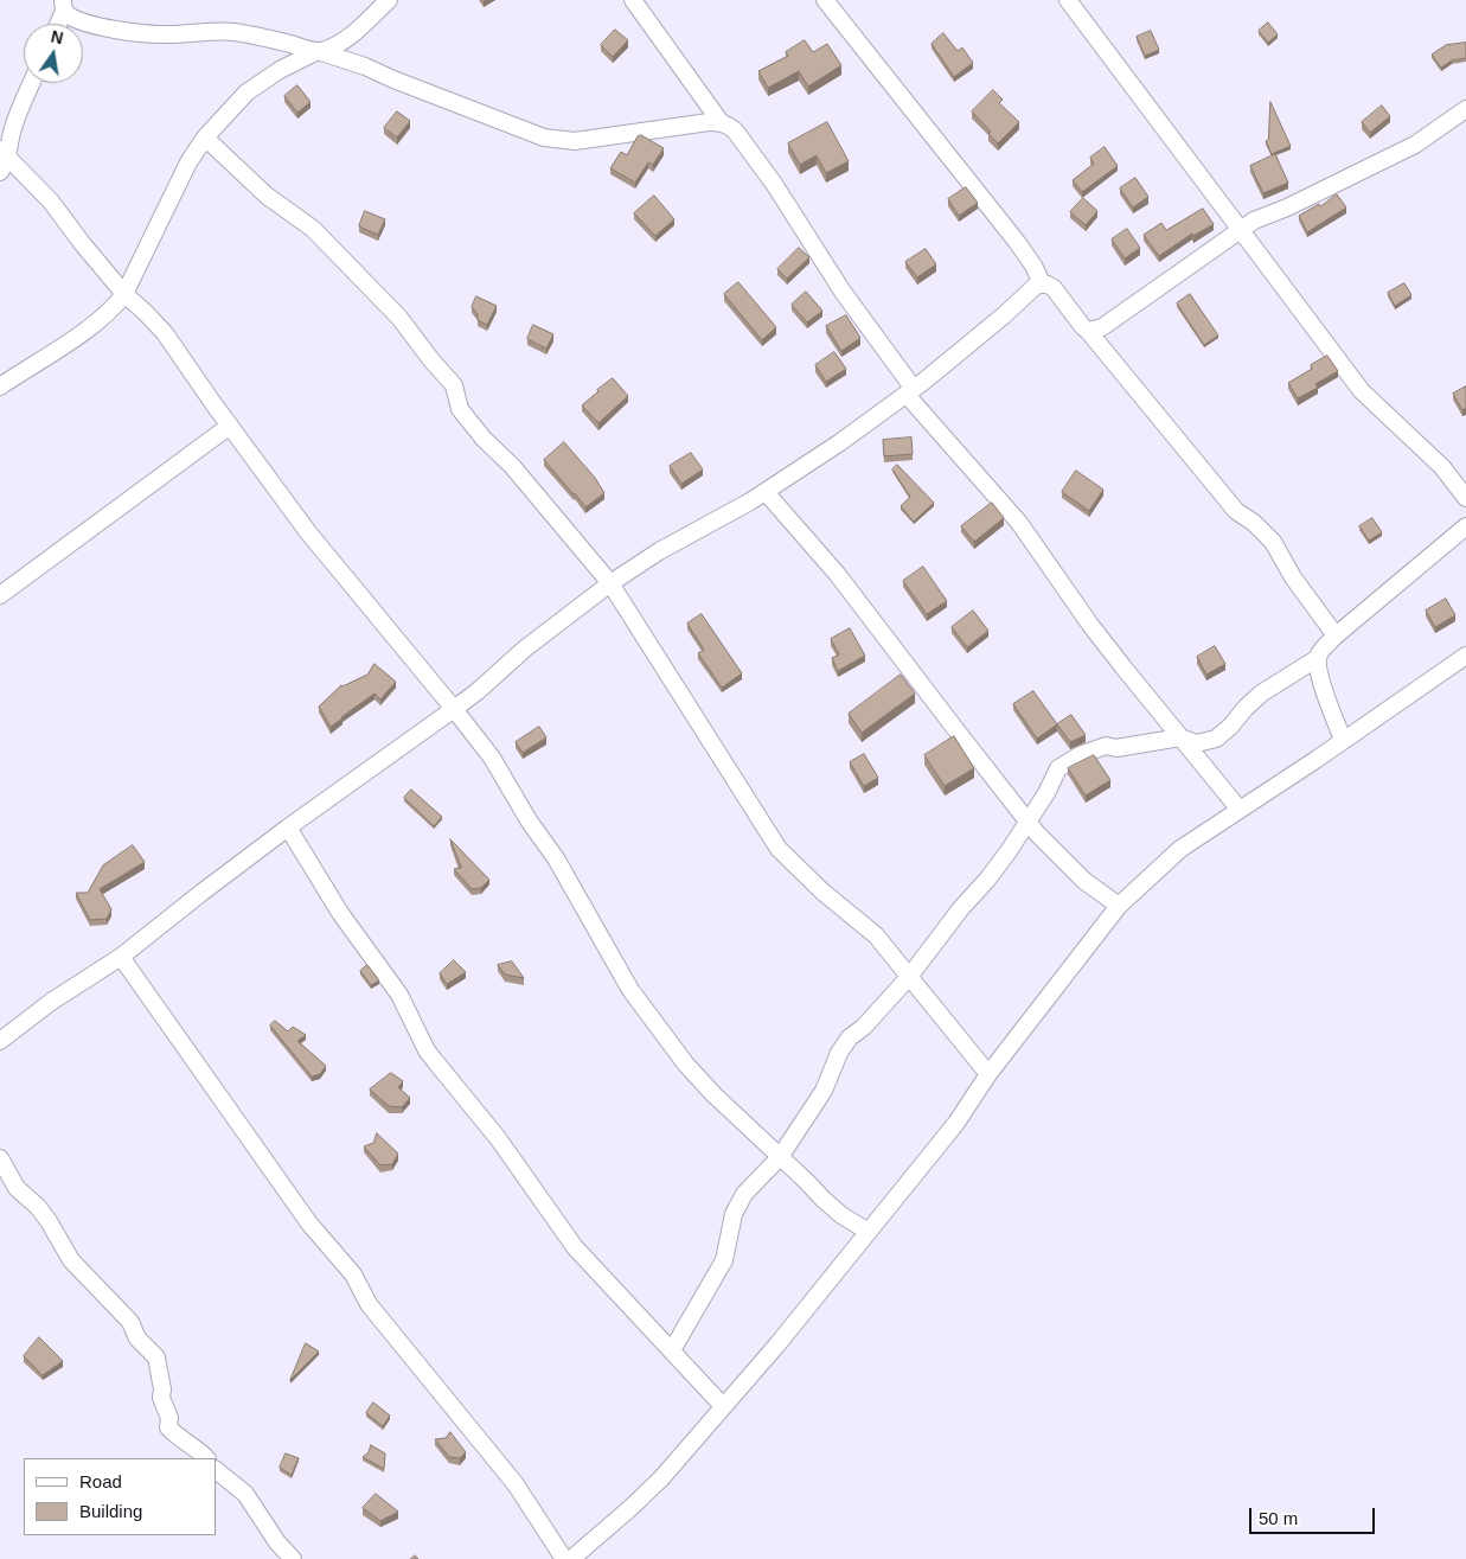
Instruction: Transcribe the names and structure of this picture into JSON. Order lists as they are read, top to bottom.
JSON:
{
  "legend": ["Road", "Building"],
  "scale_bar": "50 m",
  "north": "top"
}
